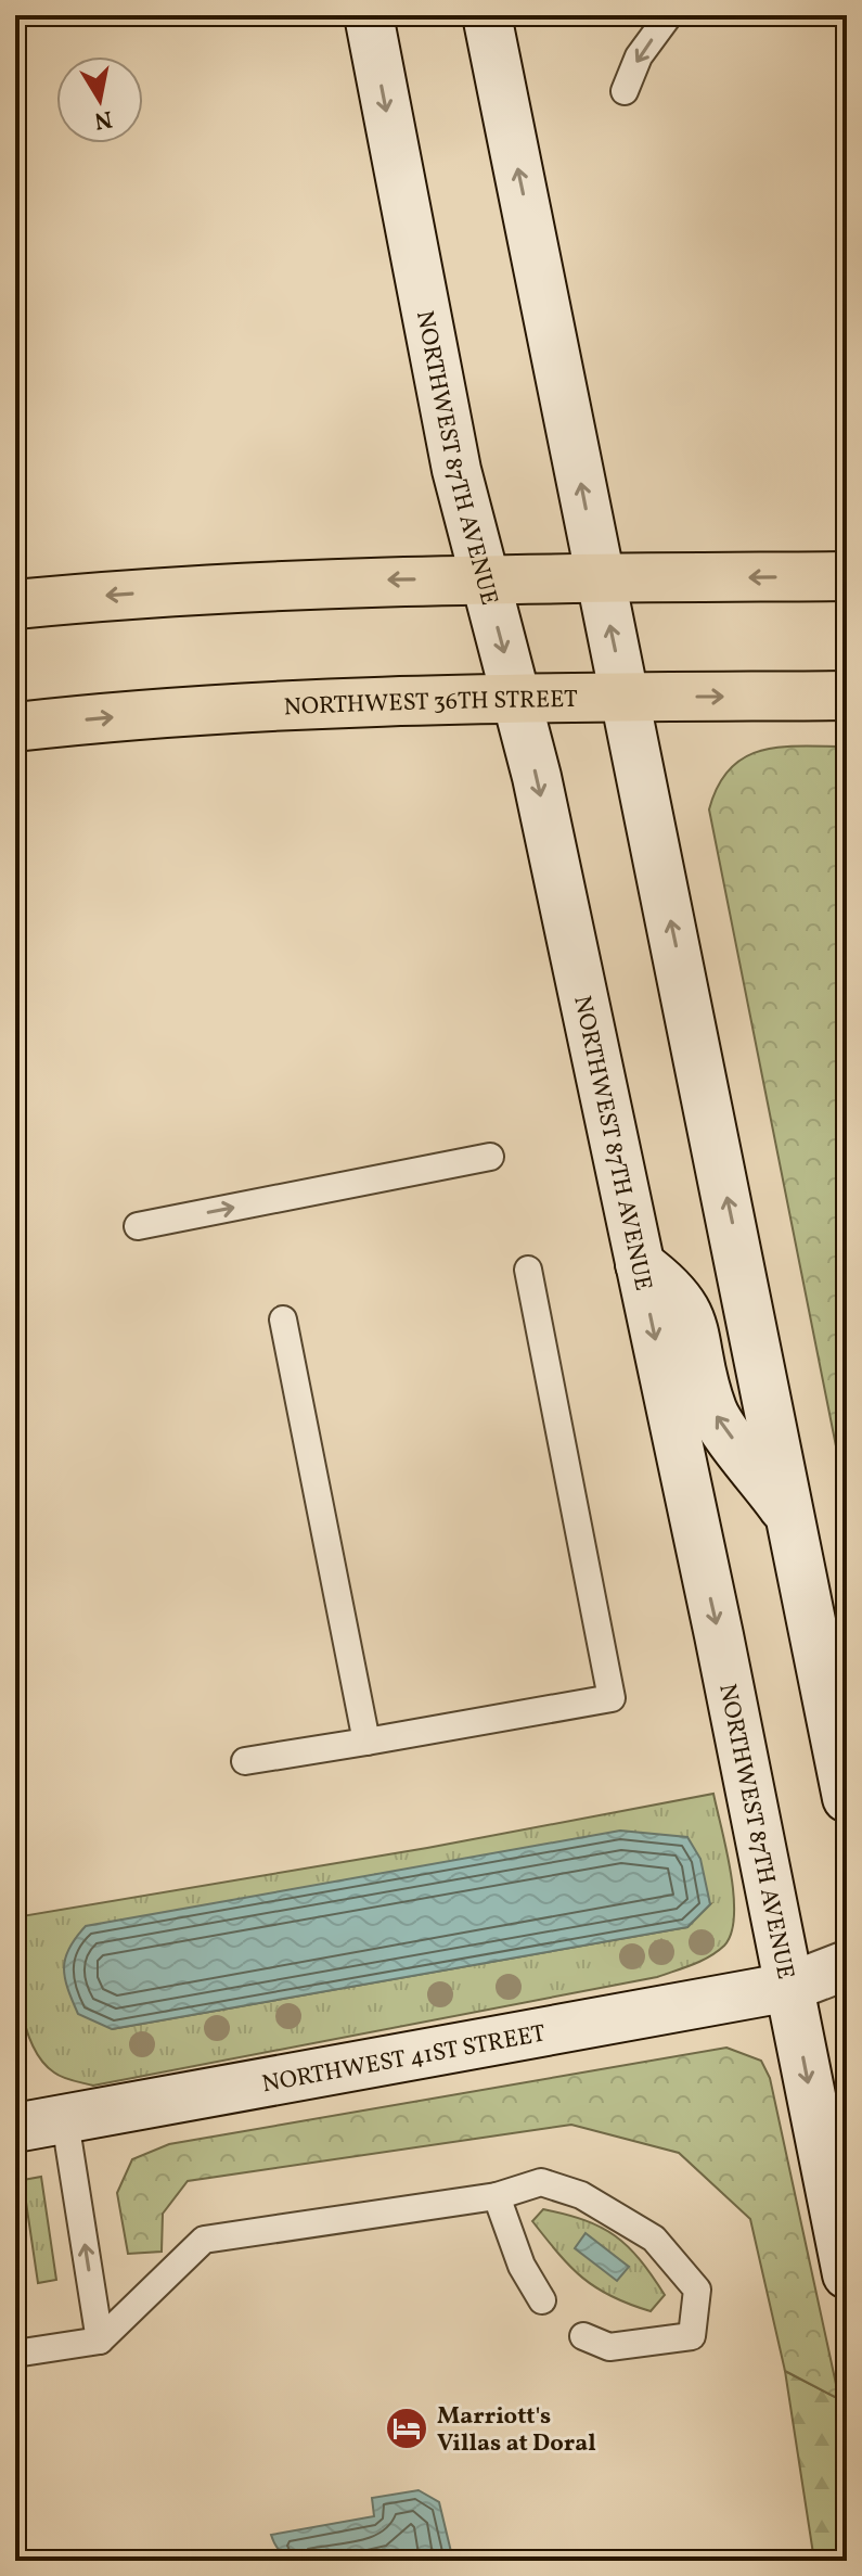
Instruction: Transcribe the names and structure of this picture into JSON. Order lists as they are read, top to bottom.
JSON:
{
  "streets": {
    "main road": ["NORTHWEST 87TH AVENUE", "NORTHWEST 36TH STREET", "NORTHWEST 41ST STREET"]
  },
  "crossings": [
    ["NORTHWEST 87TH AVENUE", "NORTHWEST 36TH STREET"],
    ["NORTHWEST 87TH AVENUE", "NORTHWEST 41ST STREET"]
  ],
  "places": {
    "hotel": ["Marriott's Villas at Doral"]
  },
  "north": "bottom"
}
